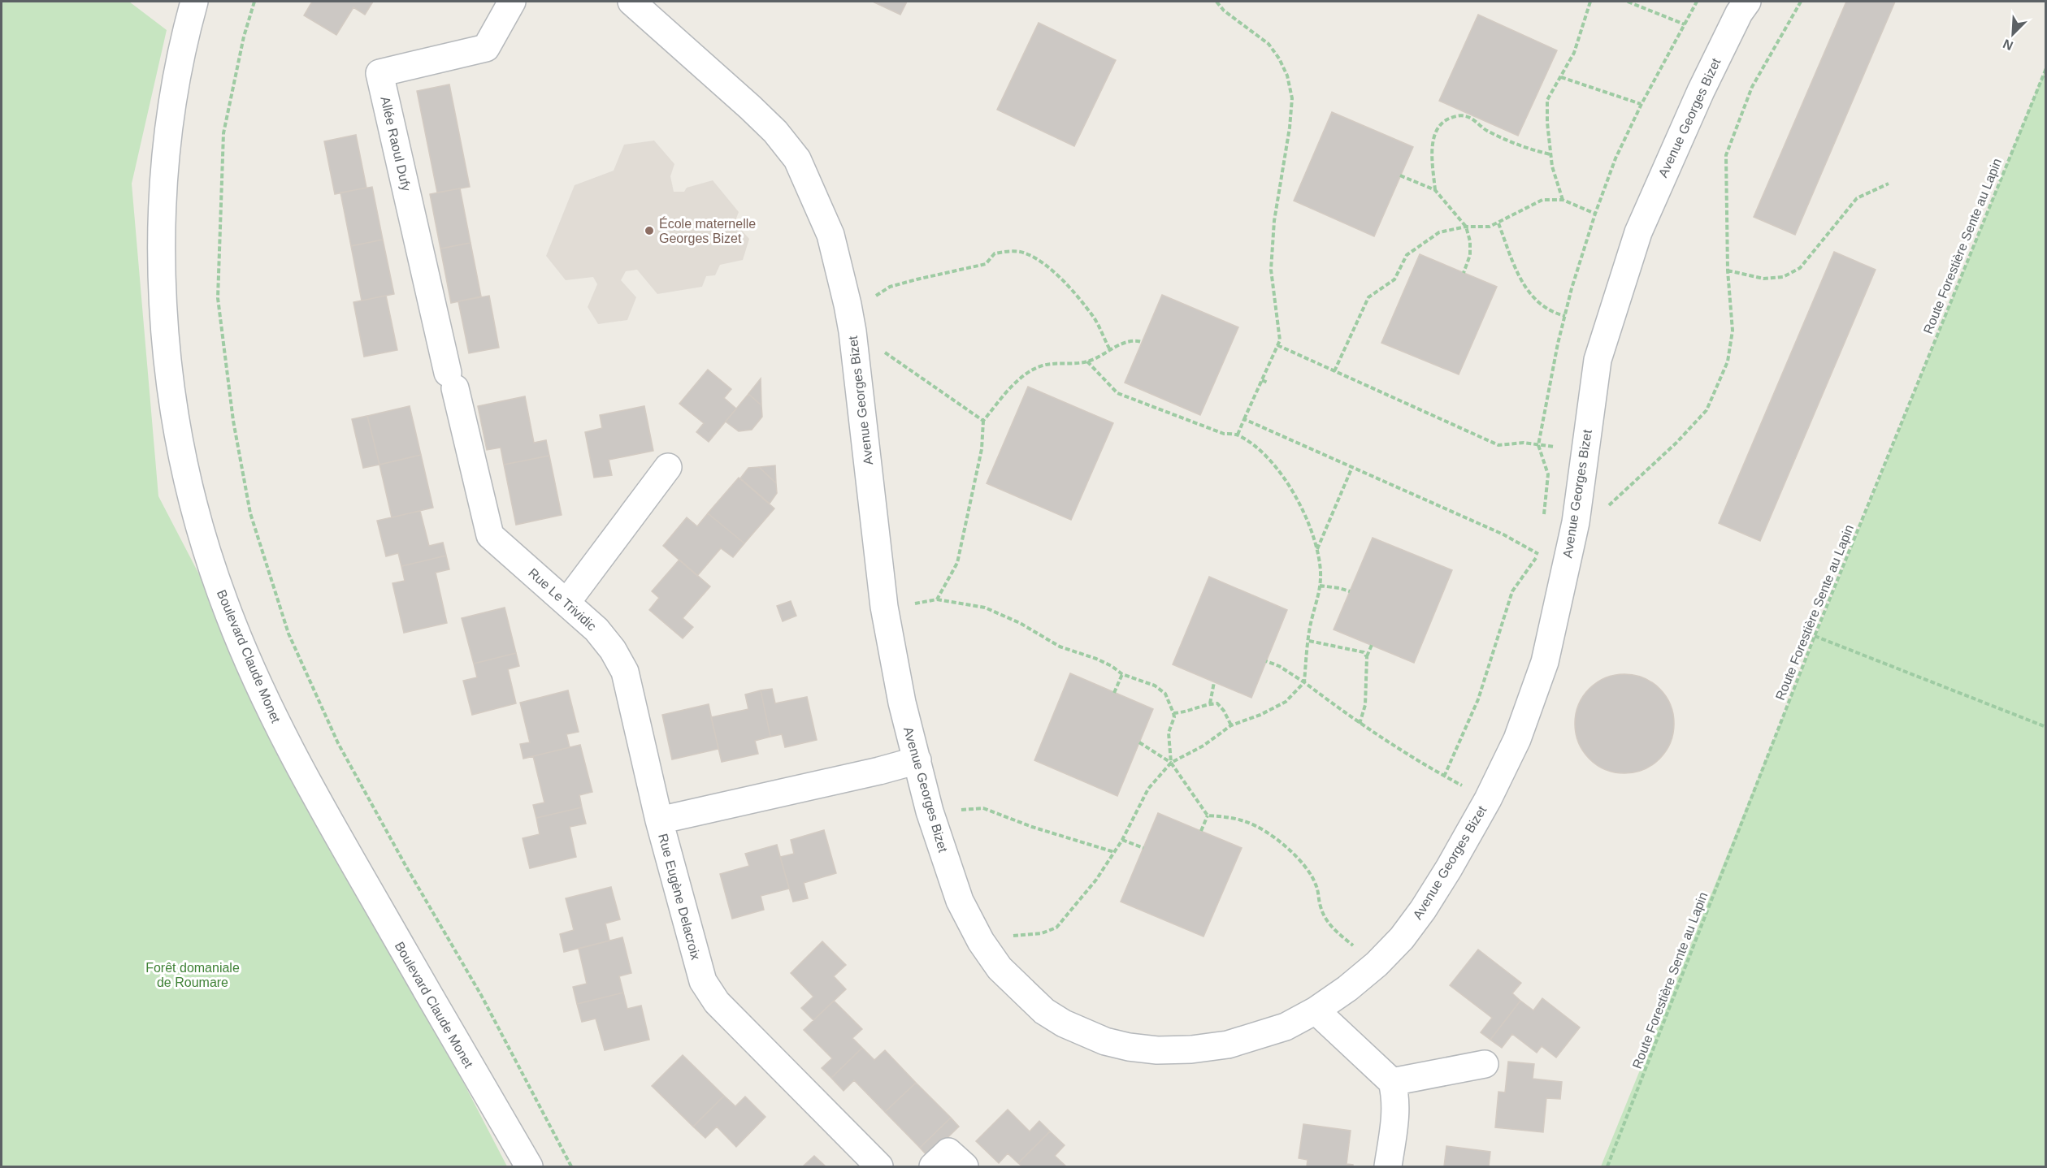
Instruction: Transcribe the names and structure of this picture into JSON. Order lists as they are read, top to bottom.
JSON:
{
  "streets": {
    "street": [
      "Avenue Georges Bizet",
      "Allée Raoul Dufy",
      "Rue Le Trividic",
      "Boulevard Claude Monet",
      "Rue Eugène Delacroix"
    ],
    "path": ["Route Forestière Sente au Lapin"]
  },
  "crossings": [
    ["Avenue Georges Bizet", "Rue Eugène Delacroix"],
    ["Allée Raoul Dufy", "Rue Le Trividic"],
    ["Rue Le Trividic", "Rue Eugène Delacroix"]
  ],
  "parks": ["Forêt domaniale de Roumare"],
  "places": ["École maternelle Georges Bizet"],
  "north": "bottom left"
}
